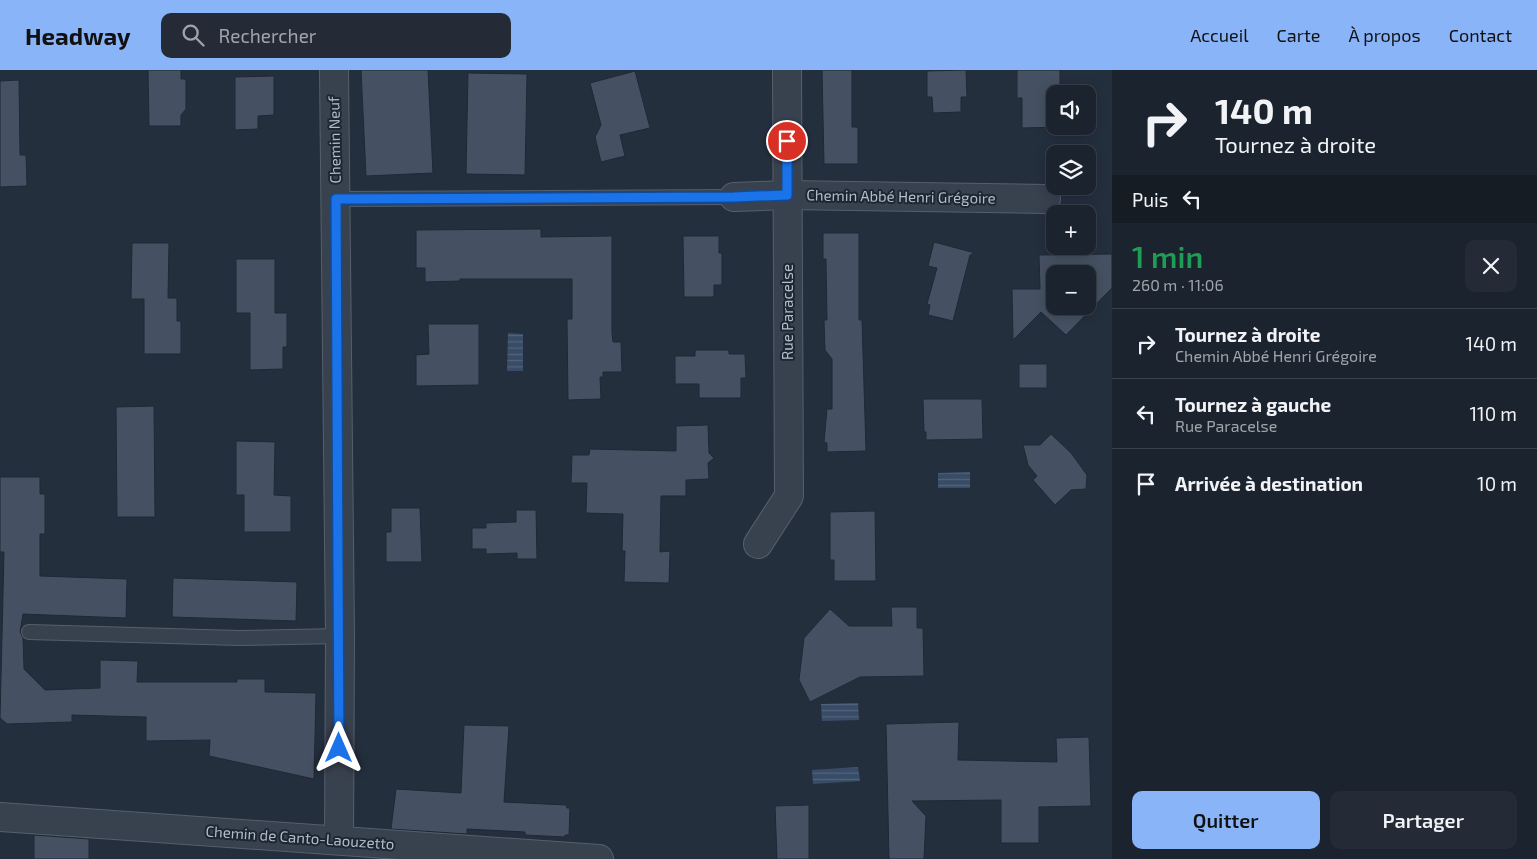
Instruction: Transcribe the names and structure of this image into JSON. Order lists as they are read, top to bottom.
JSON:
{
  "streets": {
    "street": [
      "Chemin Neuf",
      "Chemin Abbé Henri Grégoire",
      "Rue Paracelse",
      "Chemin de Canto-Laouzetto"
    ]
  },
  "crossings": [
    ["Chemin Neuf", "Chemin Abbé Henri Grégoire"],
    ["Chemin Neuf", "Chemin de Canto-Laouzetto"],
    ["Chemin Abbé Henri Grégoire", "Rue Paracelse"]
  ],
  "page": {
    "header": "Headway",
    "search": "Rechercher",
    "nav": [
      "Accueil",
      "Carte",
      "À propos",
      "Contact"
    ],
    "turn": ["140 m", "Tournez à droite"],
    "map_buttons": ["+", "−"],
    "then": "Puis",
    "heading": ["1 min", "260 m · 11:06"],
    "list": [
      {
        "name": "Tournez à droite",
        "note": "Chemin Abbé Henri Grégoire",
        "value": "140 m"
      },
      {
        "name": "Tournez à gauche",
        "note": "Rue Paracelse",
        "value": "110 m"
      },
      {
        "name": "Arrivée à destination",
        "value": "10 m"
      }
    ],
    "buttons": ["Quitter", "Partager"]
  }
}
